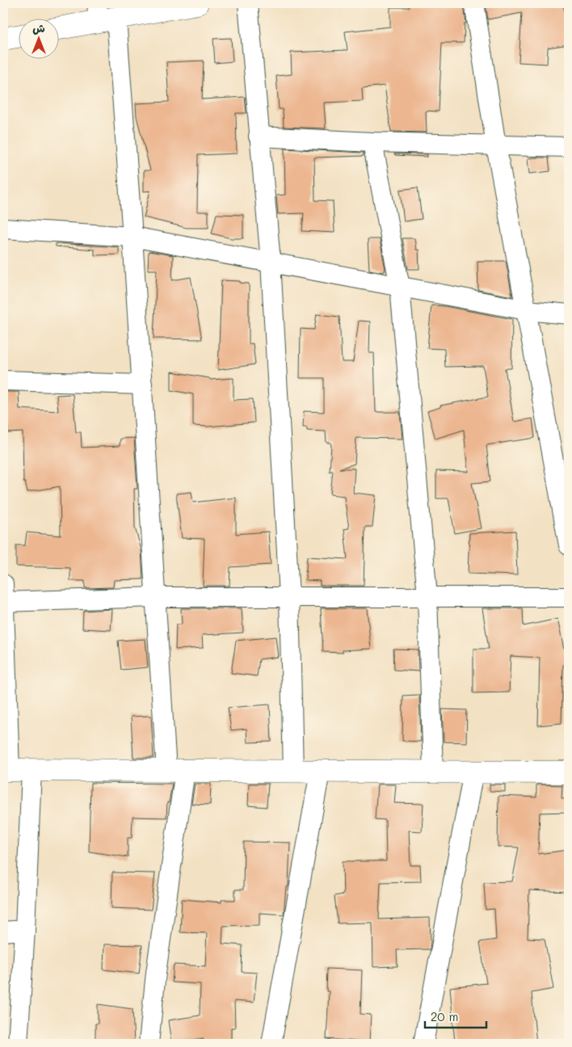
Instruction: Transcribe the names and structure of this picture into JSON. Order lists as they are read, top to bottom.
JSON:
{
  "scale_bar": "20 m",
  "north": "top"
}
